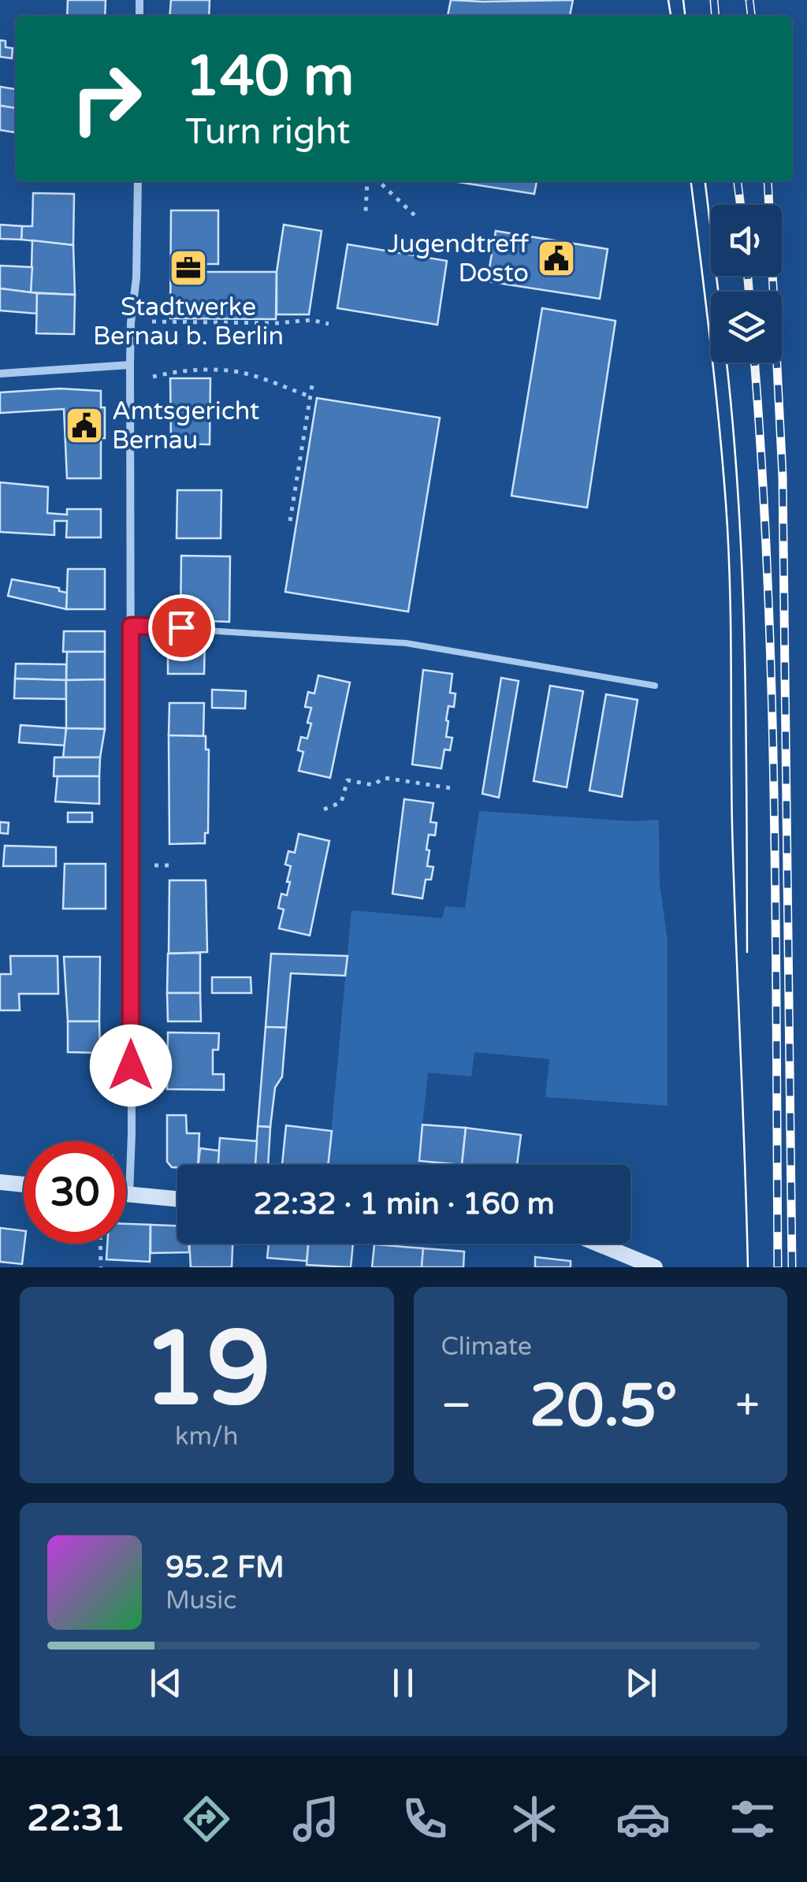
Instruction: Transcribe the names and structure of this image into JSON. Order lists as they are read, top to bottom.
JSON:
{
  "places": {
    "public building": ["Jugendtreff Dosto", "Amtsgericht Bernau"],
    "office": ["Stadtwerke Bernau b. Berlin"]
  },
  "page": {
    "turn": ["140 m", "Turn right"],
    "limit": "30",
    "trip": "22:32 · 1 min · 160 m",
    "tile": [
      ["19", "km/h"],
      "Climate"
    ],
    "heat": ["−", "20.5°", "+"],
    "song": ["95.2 FM", "Music"],
    "tabs": "22:31"
  }
}
